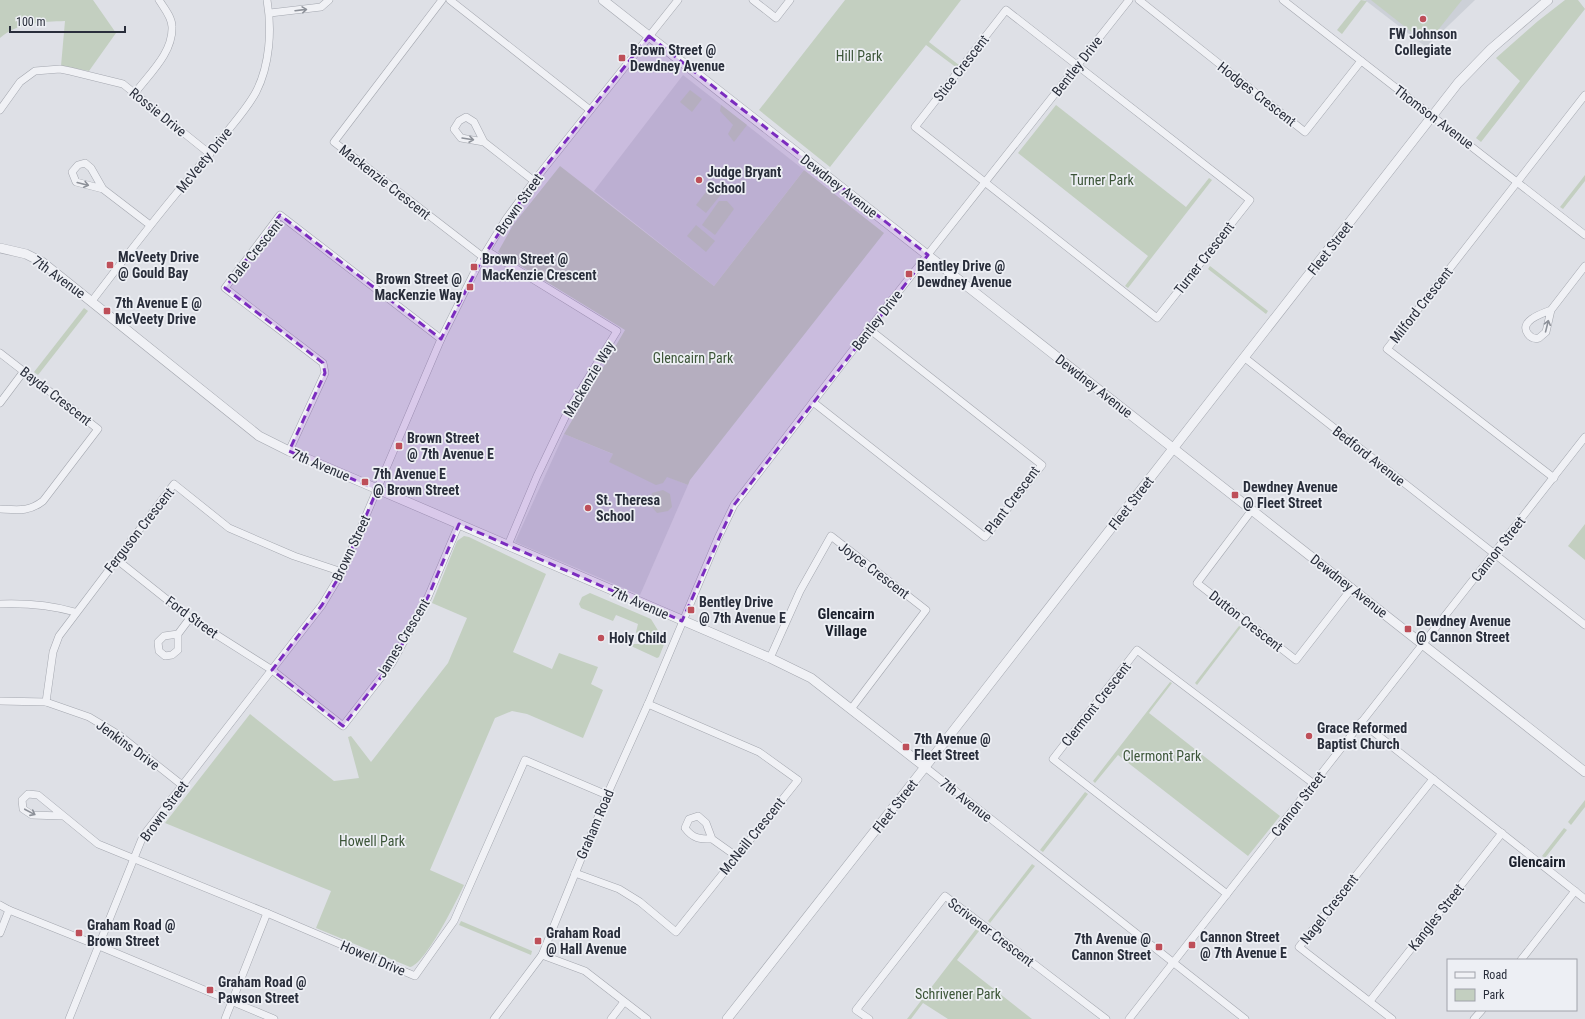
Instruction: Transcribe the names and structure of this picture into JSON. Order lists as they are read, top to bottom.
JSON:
{
  "streets": {
    "street": [
      "Bentley Drive",
      "Stice Crescent",
      "Hodges Crescent",
      "Rossie Drive",
      "Thomson Avenue",
      "McVeety Drive",
      "Mackenzie Crescent",
      "Dewdney Avenue",
      "Brown Street",
      "Fleet Street",
      "Dale Crescent",
      "Turner Crescent",
      "7th Avenue",
      "Milford Crescent",
      "Mackenzie Way",
      "Bayda Crescent",
      "Bedford Avenue",
      "Plant Crescent",
      "Ferguson Crescent",
      "Cannon Street",
      "Joyce Crescent",
      "Ford Street",
      "Dutton Crescent",
      "James Crescent",
      "Clermont Crescent",
      "Jenkins Drive",
      "Graham Road",
      "McNeill Crescent",
      "Nagel Crescent",
      "Kangles Street",
      "Scrivener Crescent",
      "Howell Drive"
    ]
  },
  "crossings": [
    ["Bentley Drive", "Stice Crescent"],
    ["Bentley Drive", "Dewdney Avenue"],
    ["Bentley Drive", "Turner Crescent"],
    ["Bentley Drive", "7th Avenue"],
    ["Bentley Drive", "Plant Crescent"],
    ["Bentley Drive", "Graham Road"],
    ["Stice Crescent", "Turner Crescent"],
    ["Hodges Crescent", "Thomson Avenue"],
    ["Rossie Drive", "McVeety Drive"],
    ["Thomson Avenue", "Fleet Street"],
    ["Thomson Avenue", "Milford Crescent"],
    ["McVeety Drive", "7th Avenue"],
    ["Mackenzie Crescent", "Brown Street"],
    ["Mackenzie Crescent", "Mackenzie Way"],
    ["Dewdney Avenue", "Brown Street"],
    ["Dewdney Avenue", "Fleet Street"],
    ["Dewdney Avenue", "Cannon Street"],
    ["Dewdney Avenue", "Dutton Crescent"],
    ["Brown Street", "Dale Crescent"],
    ["Brown Street", "7th Avenue"],
    ["Brown Street", "Mackenzie Way"],
    ["Brown Street", "Ferguson Crescent"],
    ["Brown Street", "Ford Street"],
    ["Brown Street", "James Crescent"],
    ["Brown Street", "Jenkins Drive"],
    ["Brown Street", "Howell Drive"],
    ["Fleet Street", "7th Avenue"],
    ["Fleet Street", "Bedford Avenue"],
    ["Dale Crescent", "7th Avenue"],
    ["7th Avenue", "Mackenzie Way"],
    ["7th Avenue", "Cannon Street"],
    ["7th Avenue", "Joyce Crescent"],
    ["7th Avenue", "James Crescent"],
    ["7th Avenue", "Graham Road"],
    ["Milford Crescent", "Cannon Street"],
    ["Bedford Avenue", "Cannon Street"],
    ["Ferguson Crescent", "Ford Street"],
    ["Ferguson Crescent", "Jenkins Drive"],
    ["Cannon Street", "Clermont Crescent"],
    ["Ford Street", "James Crescent"],
    ["Graham Road", "McNeill Crescent"],
    ["Graham Road", "Howell Drive"],
    ["Nagel Crescent", "Kangles Street"]
  ],
  "districts": ["Glencairn Village", "Glencairn"],
  "parks": [
    "Hill Park",
    "Turner Park",
    "Glencairn Park",
    "Clermont Park",
    "Howell Park",
    "Schrivener Park"
  ],
  "places": {
    "other": [
      "FW Johnson Collegiate",
      "Judge Bryant School",
      "St. Theresa School",
      "Holy Child",
      "Grace Reformed Baptist Church"
    ],
    "transit": [
      "Brown Street @ Dewdney Avenue",
      "McVeety Drive @ Gould Bay",
      "Brown Street @ MacKenzie Crescent",
      "Bentley Drive @ Dewdney Avenue",
      "Brown Street @ MacKenzie Way",
      "7th Avenue E @ McVeety Drive",
      "Brown Street @ 7th Avenue E",
      "7th Avenue E @ Brown Street",
      "Dewdney Avenue @ Fleet Street",
      "Bentley Drive @ 7th Avenue E",
      "Dewdney Avenue @ Cannon Street",
      "7th Avenue @ Fleet Street",
      "Graham Road @ Brown Street",
      "Graham Road @ Hall Avenue",
      "Cannon Street @ 7th Avenue E",
      "7th Avenue @ Cannon Street",
      "Graham Road @ Pawson Street"
    ]
  },
  "legend": ["Road", "Park"],
  "scale_bar": "100 m"
}
